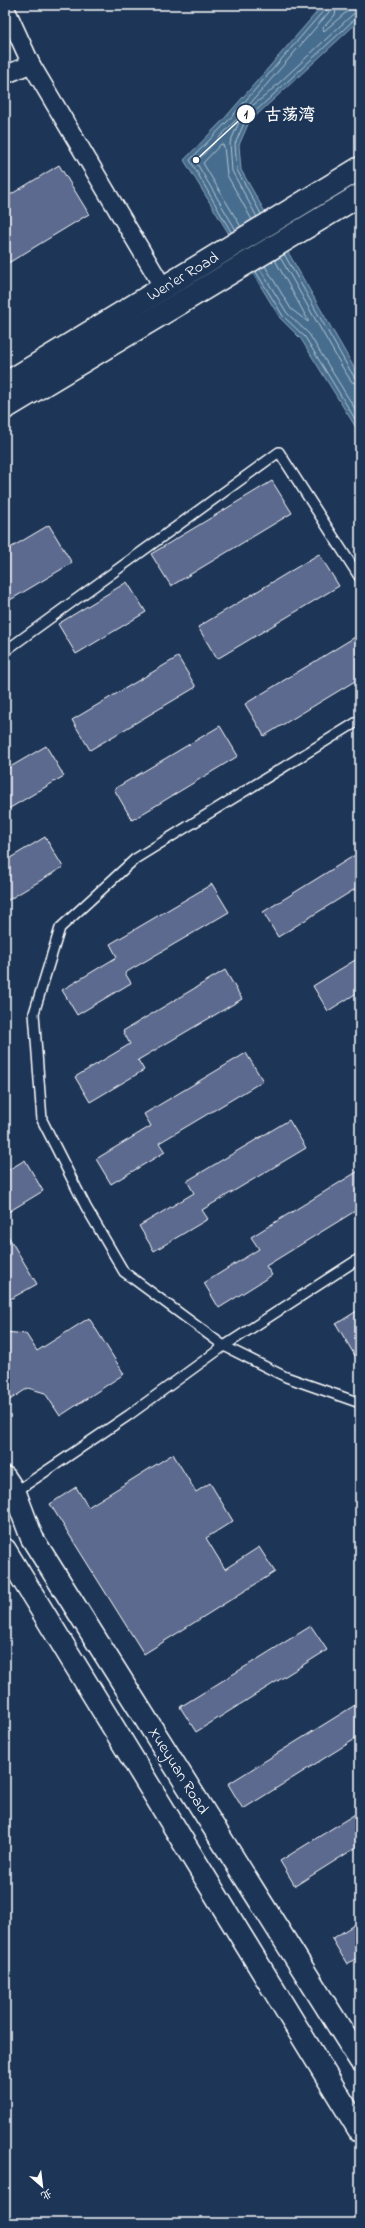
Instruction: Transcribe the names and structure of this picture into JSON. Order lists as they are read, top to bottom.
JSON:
{
  "streets": {
    "main road": ["Wen'er Road", "Xueyuan Road"]
  },
  "places": ["古荡湾"],
  "north": "bottom right"
}
